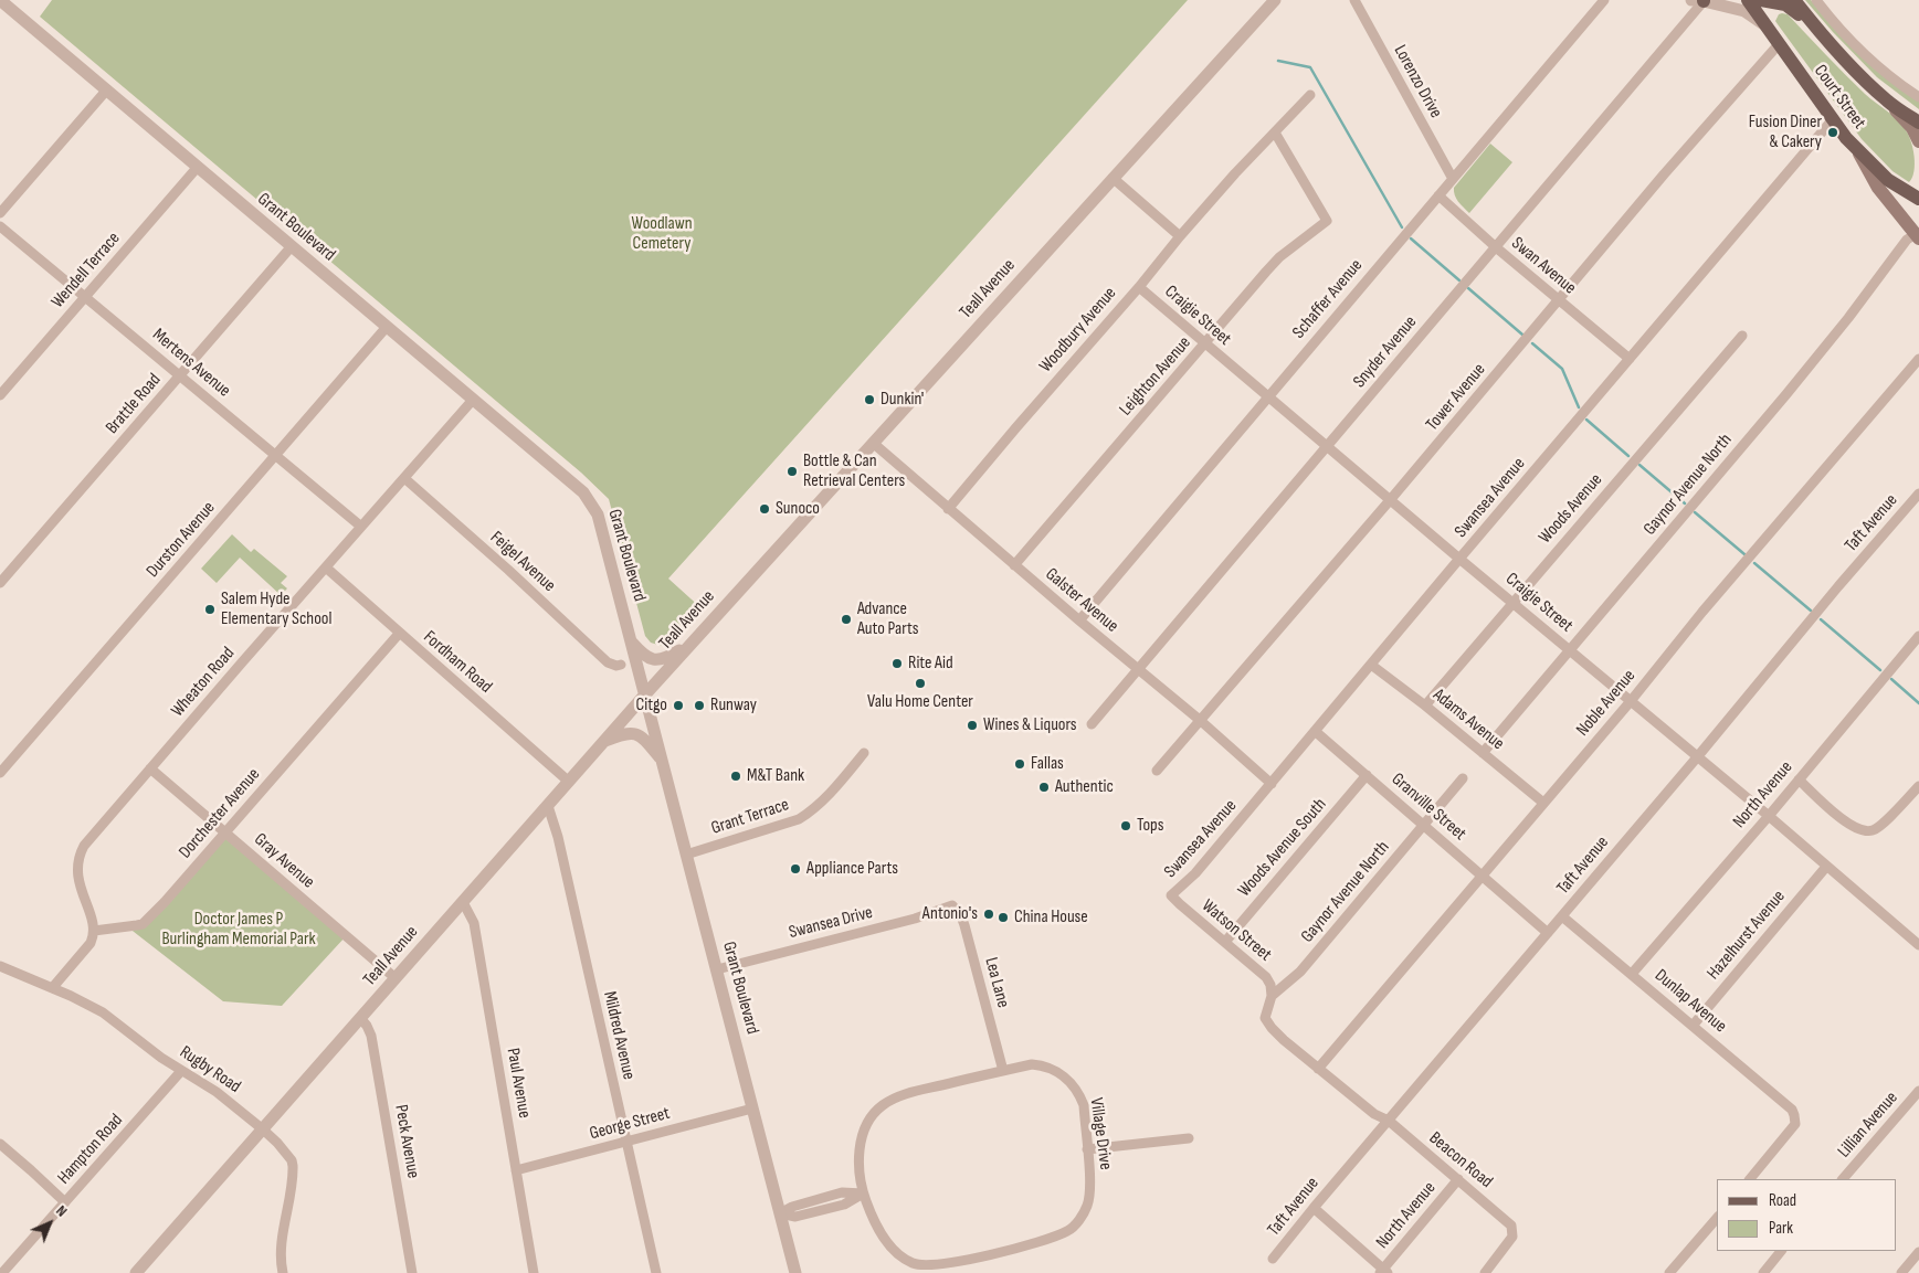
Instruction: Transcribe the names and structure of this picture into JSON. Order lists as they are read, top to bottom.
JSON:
{
  "streets": {
    "main road": ["Court Street"],
    "street": [
      "Lorenzo Drive",
      "Grant Boulevard",
      "Swan Avenue",
      "Wendell Terrace",
      "Teall Avenue",
      "Schaffer Avenue",
      "Craigie Street",
      "Woodbury Avenue",
      "Snyder Avenue",
      "Mertens Avenue",
      "Leighton Avenue",
      "Tower Avenue",
      "Brattle Road",
      "Gaynor Avenue North",
      "Swansea Avenue",
      "Woods Avenue",
      "Taft Avenue",
      "Durston Avenue",
      "Feigel Avenue",
      "Galster Avenue",
      "Fordham Road",
      "Wheaton Road",
      "Noble Avenue",
      "Adams Avenue",
      "North Avenue",
      "Granville Street",
      "Dorchester Avenue",
      "Grant Terrace",
      "Woods Avenue South",
      "Gray Avenue",
      "Swansea Drive",
      "Watson Street",
      "Hazelhurst Avenue",
      "Lea Lane",
      "Dunlap Avenue",
      "Mildred Avenue",
      "Rugby Road",
      "Paul Avenue",
      "George Street",
      "Lillian Avenue",
      "Village Drive",
      "Peck Avenue",
      "Hampton Road",
      "Beacon Road"
    ]
  },
  "crossings": [
    ["Lorenzo Drive", "Schaffer Avenue"],
    ["Court Street", "Tower Avenue"],
    ["Court Street", "Swansea Avenue"],
    ["Grant Boulevard", "Wendell Terrace"],
    ["Grant Boulevard", "Teall Avenue"],
    ["Grant Boulevard", "Brattle Road"],
    ["Grant Boulevard", "Durston Avenue"],
    ["Grant Boulevard", "Wheaton Road"],
    ["Grant Boulevard", "Grant Terrace"],
    ["Grant Boulevard", "Swansea Drive"],
    ["Grant Boulevard", "George Street"],
    ["Swan Avenue", "Schaffer Avenue"],
    ["Swan Avenue", "Snyder Avenue"],
    ["Swan Avenue", "Tower Avenue"],
    ["Swan Avenue", "Swansea Avenue"],
    ["Wendell Terrace", "Mertens Avenue"],
    ["Teall Avenue", "Galster Avenue"],
    ["Teall Avenue", "Fordham Road"],
    ["Teall Avenue", "Gray Avenue"],
    ["Teall Avenue", "Mildred Avenue"],
    ["Teall Avenue", "Rugby Road"],
    ["Teall Avenue", "Paul Avenue"],
    ["Teall Avenue", "Peck Avenue"],
    ["Schaffer Avenue", "Craigie Street"],
    ["Schaffer Avenue", "Galster Avenue"],
    ["Craigie Street", "Woodbury Avenue"],
    ["Craigie Street", "Snyder Avenue"],
    ["Craigie Street", "Leighton Avenue"],
    ["Craigie Street", "Tower Avenue"],
    ["Craigie Street", "Gaynor Avenue North"],
    ["Craigie Street", "Swansea Avenue"],
    ["Craigie Street", "Woods Avenue"],
    ["Craigie Street", "Taft Avenue"],
    ["Craigie Street", "Noble Avenue"],
    ["Craigie Street", "North Avenue"],
    ["Craigie Street", "Hazelhurst Avenue"],
    ["Woodbury Avenue", "Leighton Avenue"],
    ["Woodbury Avenue", "Galster Avenue"],
    ["Snyder Avenue", "Galster Avenue"],
    ["Mertens Avenue", "Brattle Road"],
    ["Mertens Avenue", "Durston Avenue"],
    ["Mertens Avenue", "Wheaton Road"],
    ["Leighton Avenue", "Galster Avenue"],
    ["Tower Avenue", "Galster Avenue"],
    ["Gaynor Avenue North", "Adams Avenue"],
    ["Gaynor Avenue North", "Granville Street"],
    ["Gaynor Avenue North", "Watson Street"],
    ["Gaynor Avenue North", "Beacon Road"],
    ["Swansea Avenue", "Galster Avenue"],
    ["Swansea Avenue", "Adams Avenue"],
    ["Swansea Avenue", "Granville Street"],
    ["Swansea Avenue", "Watson Street"],
    ["Woods Avenue", "Adams Avenue"],
    ["Taft Avenue", "Granville Street"],
    ["Taft Avenue", "Dunlap Avenue"],
    ["Taft Avenue", "Beacon Road"],
    ["Feigel Avenue", "Wheaton Road"],
    ["Fordham Road", "Wheaton Road"],
    ["Fordham Road", "Dorchester Avenue"],
    ["Wheaton Road", "Dorchester Avenue"],
    ["Wheaton Road", "Gray Avenue"],
    ["Noble Avenue", "Adams Avenue"],
    ["Noble Avenue", "Granville Street"],
    ["Noble Avenue", "Beacon Road"],
    ["North Avenue", "Dunlap Avenue"],
    ["North Avenue", "Beacon Road"],
    ["Granville Street", "Woods Avenue South"],
    ["Dorchester Avenue", "Gray Avenue"],
    ["Woods Avenue South", "Watson Street"],
    ["Swansea Drive", "Lea Lane"],
    ["Watson Street", "Beacon Road"],
    ["Hazelhurst Avenue", "Dunlap Avenue"],
    ["Lea Lane", "Village Drive"],
    ["Mildred Avenue", "George Street"],
    ["Rugby Road", "Hampton Road"],
    ["Paul Avenue", "George Street"]
  ],
  "parks": ["Woodlawn Cemetery", "Doctor James P Burlingham Memorial Park"],
  "places": [
    "Fusion Diner & Cakery",
    "Dunkin'",
    "Bottle & Can Retrieval Centers",
    "Sunoco",
    "Salem Hyde Elementary School",
    "Advance Auto Parts",
    "Rite Aid",
    "Valu Home Center",
    "Citgo",
    "Runway",
    "Wines & Liquors",
    "Fallas",
    "M&T Bank",
    "Authentic",
    "Tops",
    "Appliance Parts",
    "Antonio's",
    "China House"
  ],
  "legend": ["Road", "Park"],
  "north": "top right"
}
